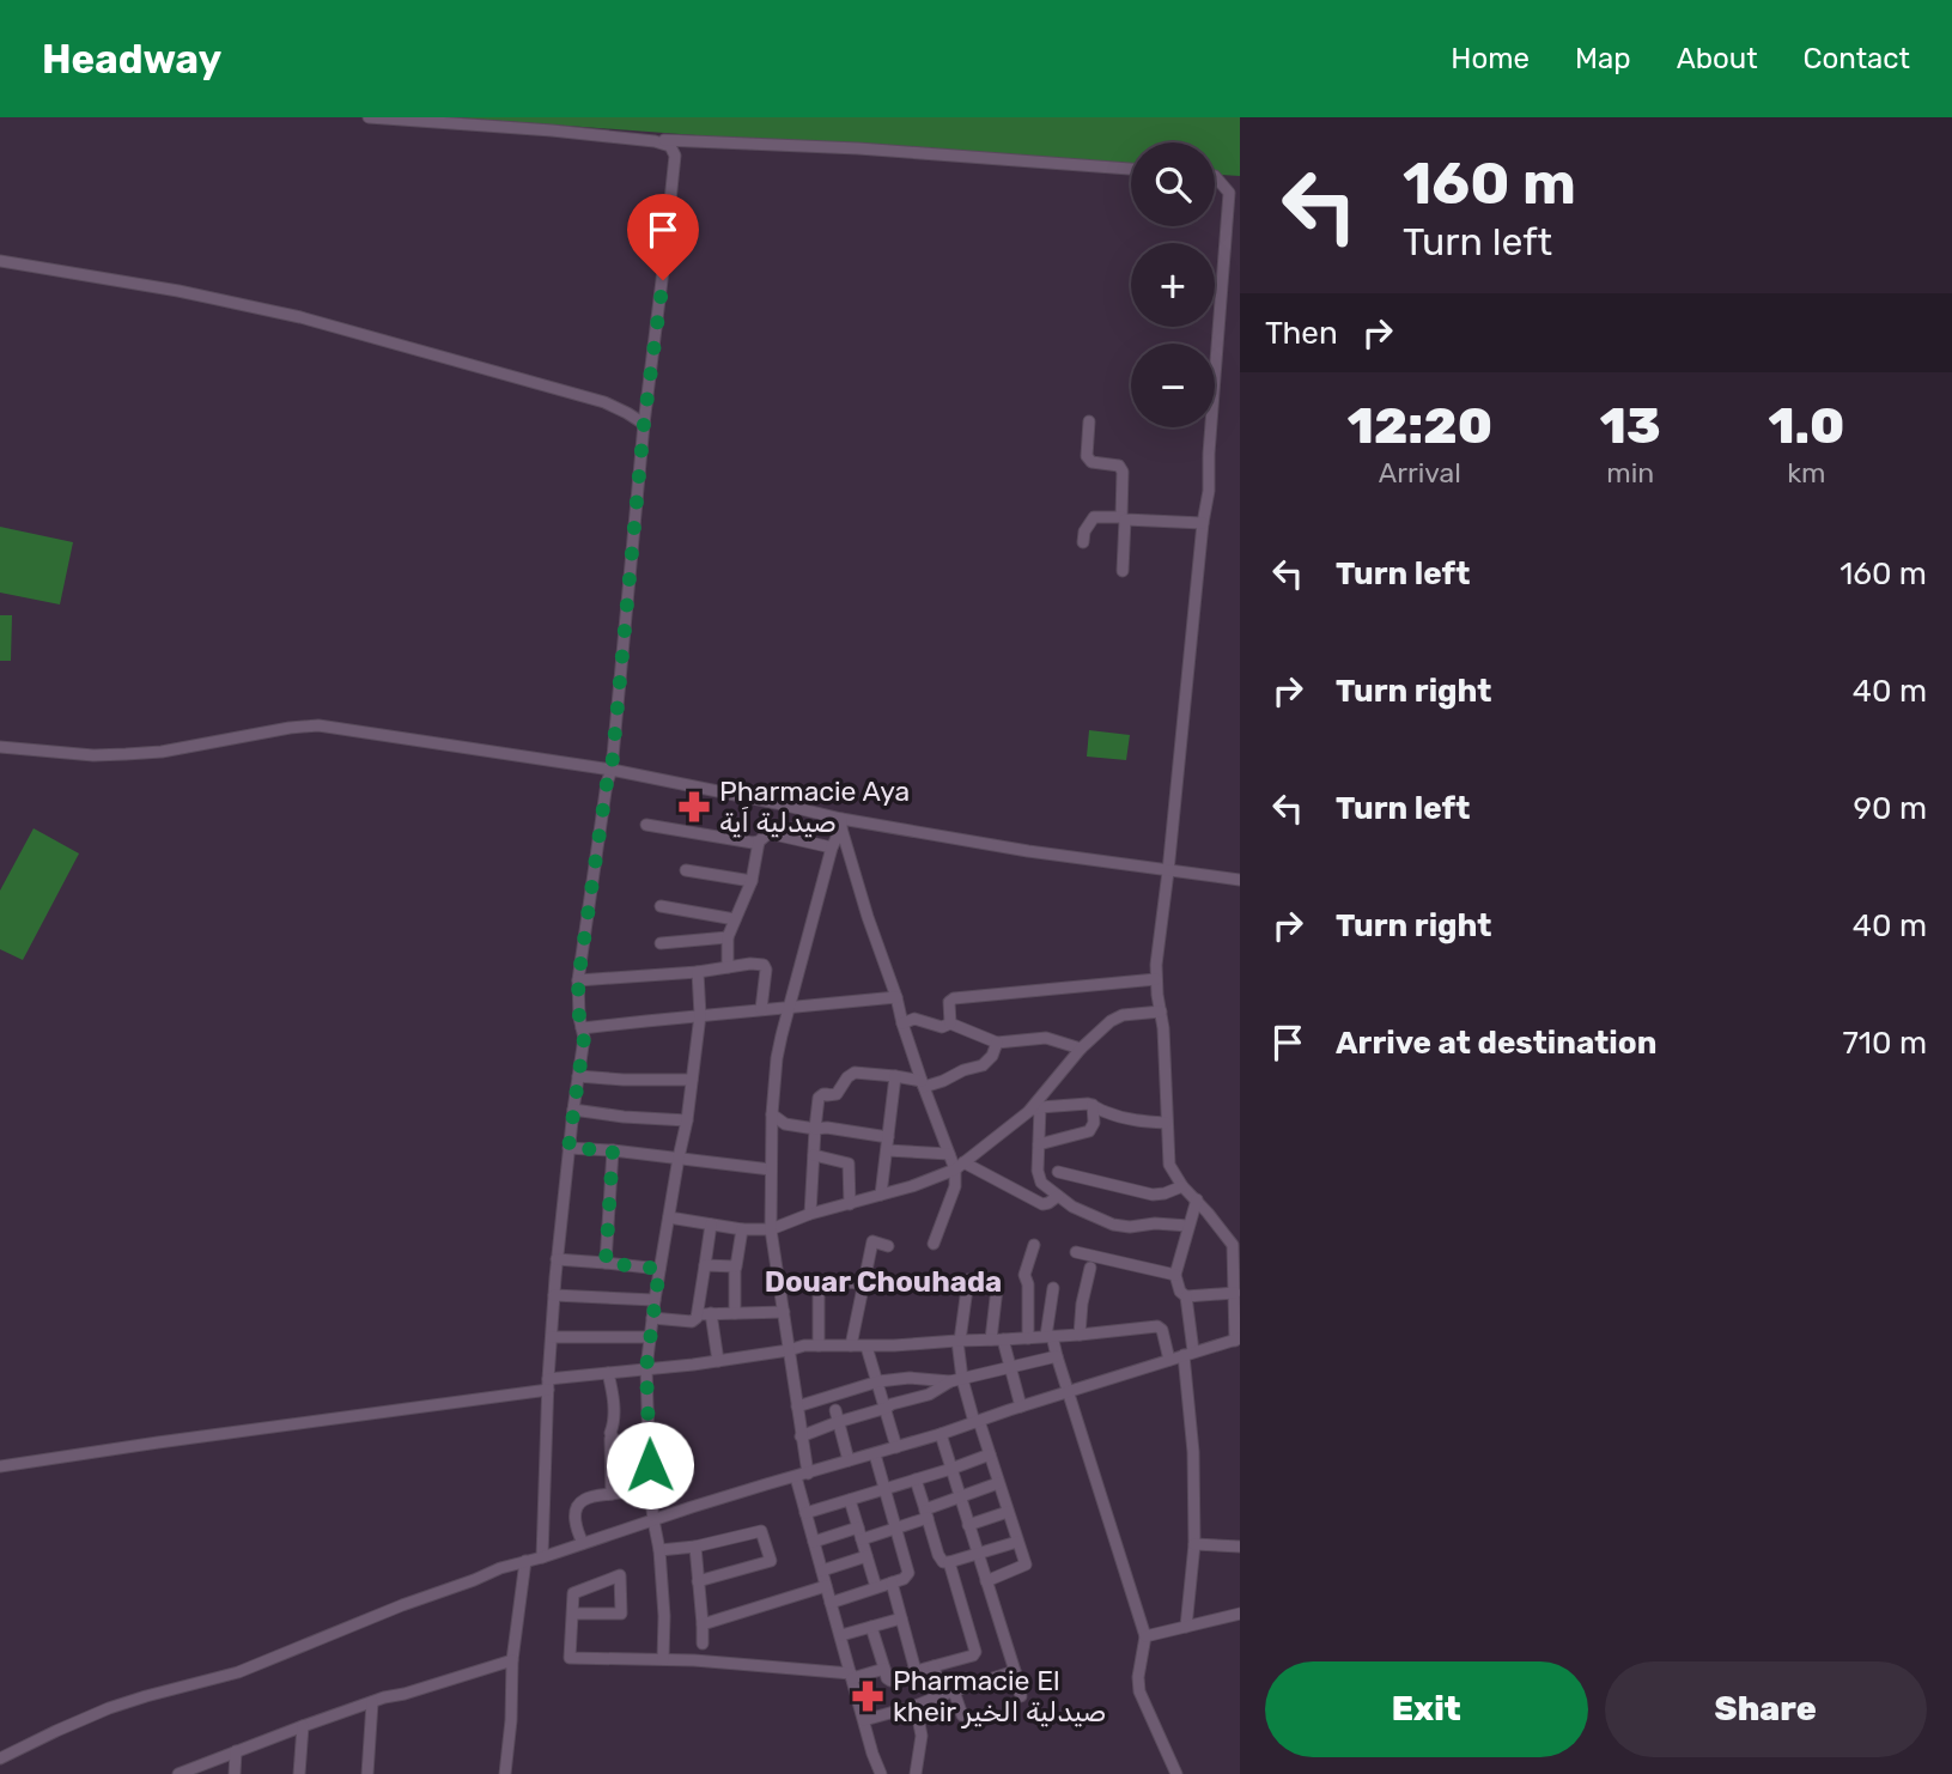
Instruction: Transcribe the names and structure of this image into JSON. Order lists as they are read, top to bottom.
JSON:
{
  "districts": ["Douar Chouhada"],
  "places": {
    "pharmacy": ["Pharmacie Aya صيدلية اَية", "Pharmacie El kheir صيدلية الخير"]
  },
  "page": {
    "header": "Headway",
    "nav": [
      "Home",
      "Map",
      "About",
      "Contact"
    ],
    "turn": ["160 m", "Turn left"],
    "map_buttons": ["+", "−"],
    "then": "Then",
    "eta": [
      "12:20",
      "Arrival",
      "13",
      "min",
      "1.0",
      "km"
    ],
    "list": [
      {
        "name": "Turn left",
        "value": "160 m"
      },
      {
        "name": "Turn right",
        "value": "40 m"
      },
      {
        "name": "Turn left",
        "value": "90 m"
      },
      {
        "name": "Turn right",
        "value": "40 m"
      },
      {
        "name": "Arrive at destination",
        "value": "710 m"
      }
    ],
    "buttons": ["Exit", "Share"]
  }
}
